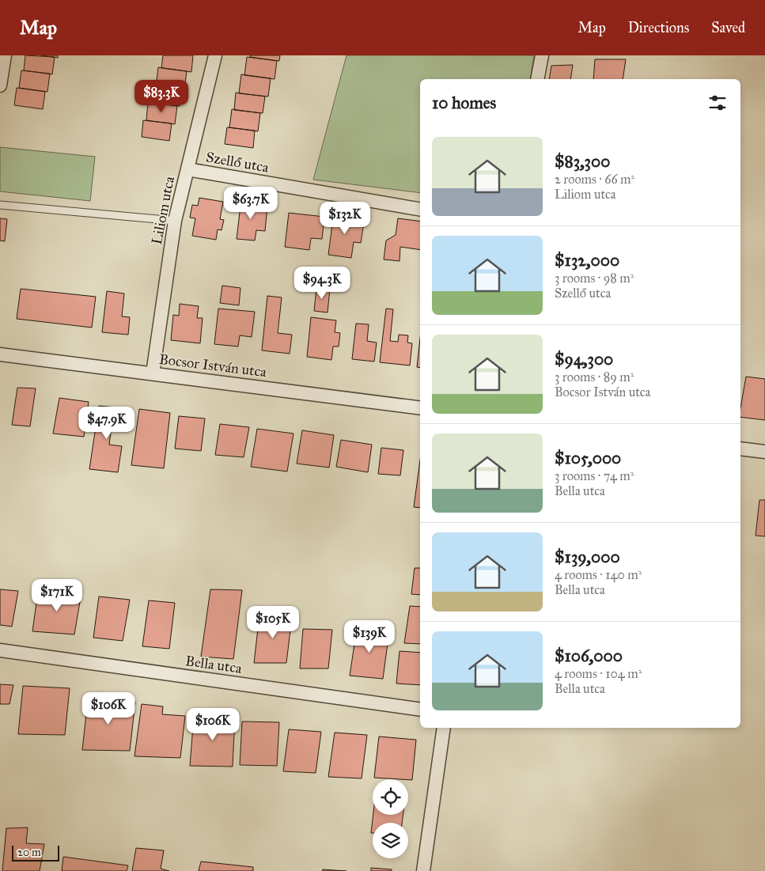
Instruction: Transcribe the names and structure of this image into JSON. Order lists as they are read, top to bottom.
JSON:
{
  "streets": {
    "street": [
      "Szellő utca",
      "Liliom utca",
      "Bocsor István utca",
      "Bella utca"
    ]
  },
  "crossings": [
    ["Szellő utca", "Liliom utca"],
    ["Liliom utca", "Bocsor István utca"]
  ],
  "scale_bar": "20 m",
  "page": {
    "header": "Map",
    "nav": ["Map", "Directions", "Saved"],
    "heading": "10 homes",
    "price": [
      "$83.3K",
      "$63.7K",
      "$132K",
      "$94.3K",
      "$47.9K",
      "$171K",
      "$105K",
      "$139K",
      "$106K",
      "$106K"
    ],
    "list": [
      {
        "name": "$83,300",
        "note": "2 rooms · 66 m² · Liliom utca"
      },
      {
        "name": "$132,000",
        "note": "3 rooms · 98 m² · Szellő utca"
      },
      {
        "name": "$94,300",
        "note": "3 rooms · 89 m² · Bocsor István utca"
      },
      {
        "name": "$105,000",
        "note": "3 rooms · 74 m² · Bella utca"
      },
      {
        "name": "$139,000",
        "note": "4 rooms · 140 m² · Bella utca"
      },
      {
        "name": "$106,000",
        "note": "4 rooms · 104 m² · Bella utca"
      }
    ],
    "scale": "20 m"
  }
}
